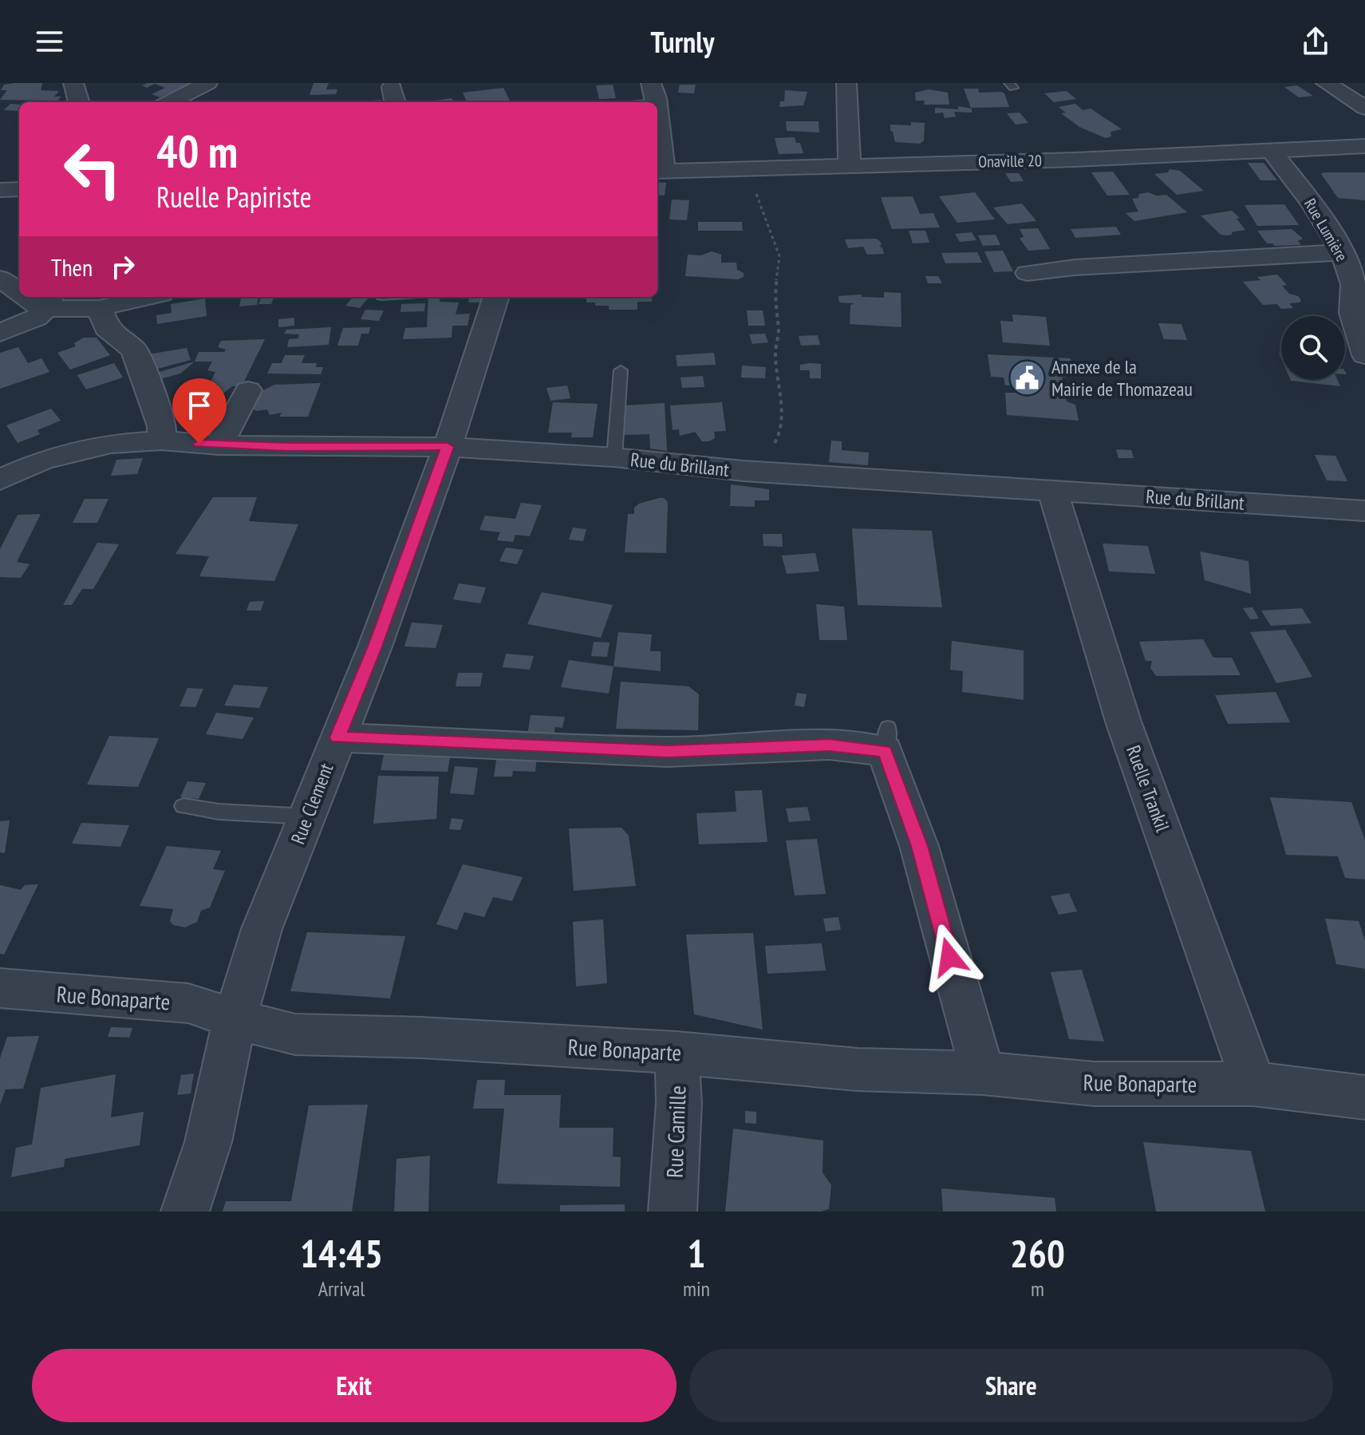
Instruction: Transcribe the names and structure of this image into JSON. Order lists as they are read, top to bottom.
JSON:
{
  "streets": {
    "street": [
      "Onaville 20",
      "Rue Lumière",
      "Rue du Brillant",
      "Ruelle Trankil",
      "Rue Clement",
      "Rue Bonaparte",
      "Rue Camille"
    ]
  },
  "crossings": [
    ["Onaville 20", "Rue Lumière"],
    ["Rue du Brillant", "Ruelle Trankil"],
    ["Rue du Brillant", "Rue Clement"],
    ["Ruelle Trankil", "Rue Bonaparte"],
    ["Rue Clement", "Rue Bonaparte"],
    ["Rue Bonaparte", "Rue Camille"]
  ],
  "places": {
    "public building": ["Annexe de la Mairie de Thomazeau"]
  },
  "page": {
    "header": "Turnly",
    "turn": ["40 m", "Ruelle Papiriste"],
    "then": "Then",
    "eta": [
      "14:45",
      "Arrival",
      "1",
      "min",
      "260",
      "m"
    ],
    "buttons": ["Exit", "Share"]
  }
}
